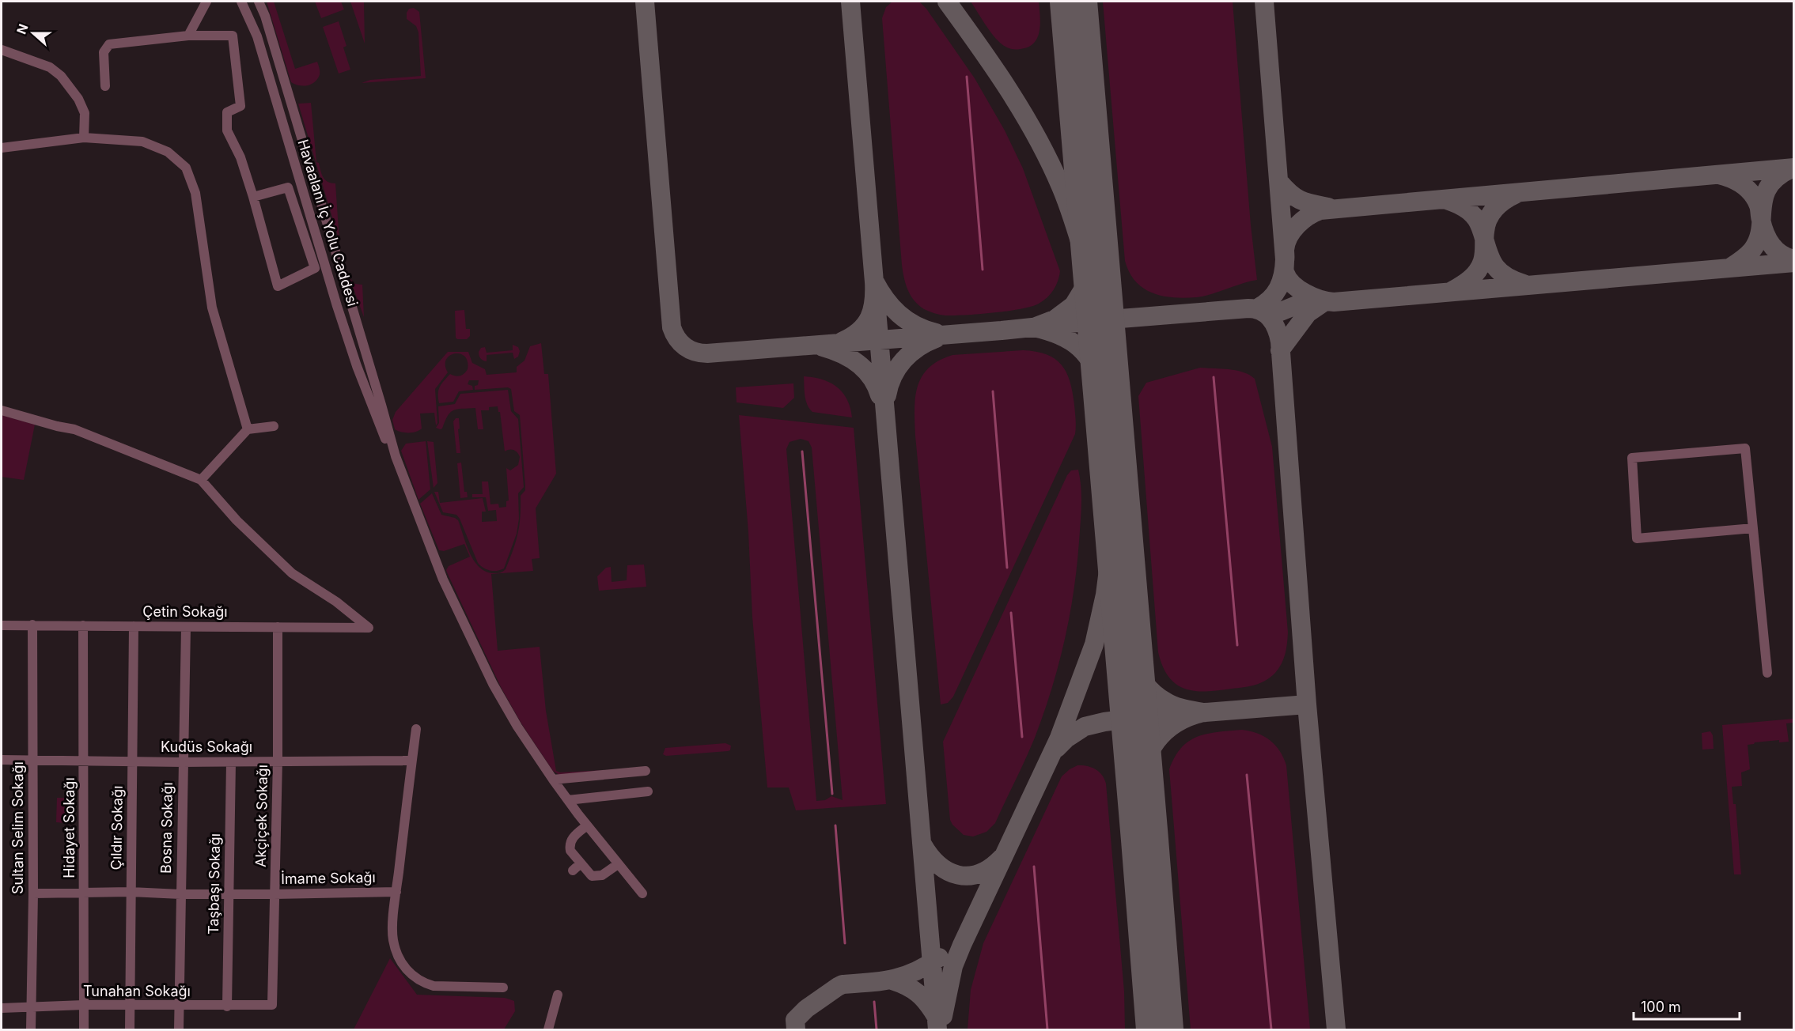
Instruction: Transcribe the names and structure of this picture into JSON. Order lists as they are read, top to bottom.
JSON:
{
  "streets": {
    "street": [
      "Havaalanı İç Yolu Caddesi",
      "Çetin Sokağı",
      "Kudüs Sokağı",
      "Akçiçek Sokağı",
      "Sultan Selim Sokağı",
      "Hidayet Sokağı",
      "Çıldır Sokağı",
      "Bosna Sokağı",
      "İmame Sokağı",
      "Taşbaşı Sokağı",
      "Tunahan Sokağı"
    ]
  },
  "crossings": [
    ["Çetin Sokağı", "Akçiçek Sokağı"],
    ["Çetin Sokağı", "Sultan Selim Sokağı"],
    ["Çetin Sokağı", "Hidayet Sokağı"],
    ["Çetin Sokağı", "Çıldır Sokağı"],
    ["Çetin Sokağı", "Bosna Sokağı"],
    ["Kudüs Sokağı", "Akçiçek Sokağı"],
    ["Kudüs Sokağı", "Sultan Selim Sokağı"],
    ["Kudüs Sokağı", "Hidayet Sokağı"],
    ["Kudüs Sokağı", "Çıldır Sokağı"],
    ["Kudüs Sokağı", "Bosna Sokağı"],
    ["Kudüs Sokağı", "Taşbaşı Sokağı"],
    ["Akçiçek Sokağı", "İmame Sokağı"],
    ["Akçiçek Sokağı", "Tunahan Sokağı"],
    ["Sultan Selim Sokağı", "İmame Sokağı"],
    ["Sultan Selim Sokağı", "Tunahan Sokağı"],
    ["Hidayet Sokağı", "İmame Sokağı"],
    ["Hidayet Sokağı", "Tunahan Sokağı"],
    ["Çıldır Sokağı", "İmame Sokağı"],
    ["Çıldır Sokağı", "Tunahan Sokağı"],
    ["Bosna Sokağı", "İmame Sokağı"],
    ["Bosna Sokağı", "Tunahan Sokağı"],
    ["İmame Sokağı", "Taşbaşı Sokağı"],
    ["Taşbaşı Sokağı", "Tunahan Sokağı"]
  ],
  "scale_bar": "100 m",
  "north": "left"
}
